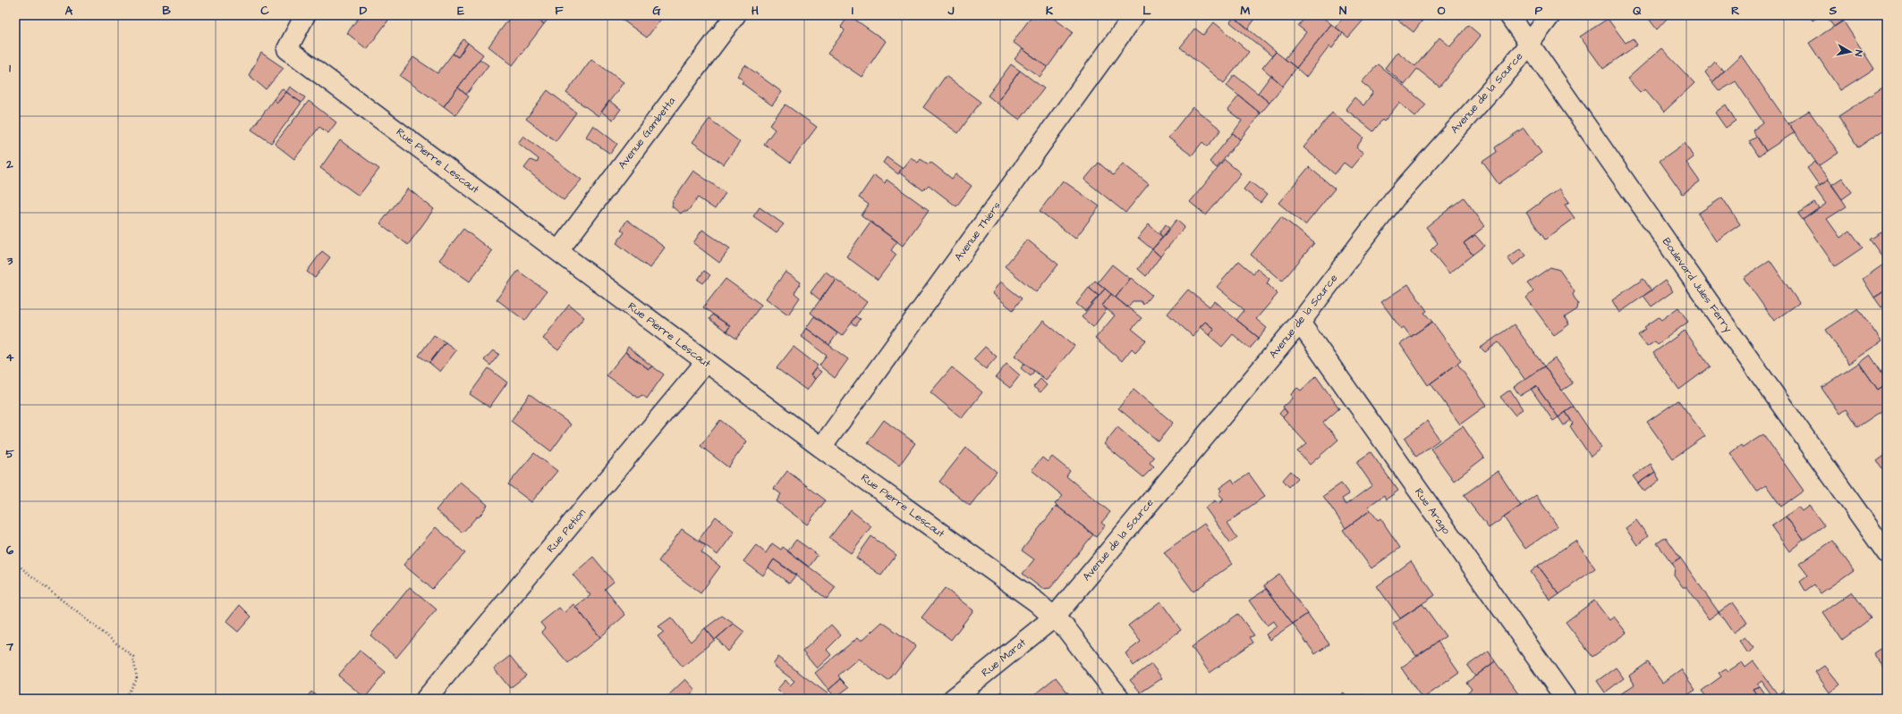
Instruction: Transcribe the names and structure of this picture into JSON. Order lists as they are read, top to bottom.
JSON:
{
  "streets": {
    "street": [
      "Avenue de la Source",
      "Avenue Gambetta",
      "Rue Pierre Lescaut",
      "Avenue Thiers",
      "Boulevard Jules Ferry",
      "Rue Arago",
      "Rue Petion",
      "Rue Marat"
    ]
  },
  "crossings": [
    ["Avenue de la Source", "Rue Pierre Lescaut"],
    ["Avenue de la Source", "Boulevard Jules Ferry"],
    ["Avenue de la Source", "Rue Arago"],
    ["Avenue de la Source", "Rue Marat"],
    ["Avenue Gambetta", "Rue Pierre Lescaut"],
    ["Rue Pierre Lescaut", "Avenue Thiers"],
    ["Rue Pierre Lescaut", "Rue Petion"],
    ["Rue Pierre Lescaut", "Rue Marat"]
  ],
  "north": "right",
  "grid": {
    "columns": [
      "A",
      "B",
      "C",
      "D",
      "E",
      "F",
      "G",
      "H",
      "I",
      "J",
      "K",
      "L",
      "M",
      "N",
      "O",
      "P",
      "Q",
      "R",
      "S"
    ],
    "rows": [
      "1",
      "2",
      "3",
      "4",
      "5",
      "6",
      "7"
    ]
  }
}
